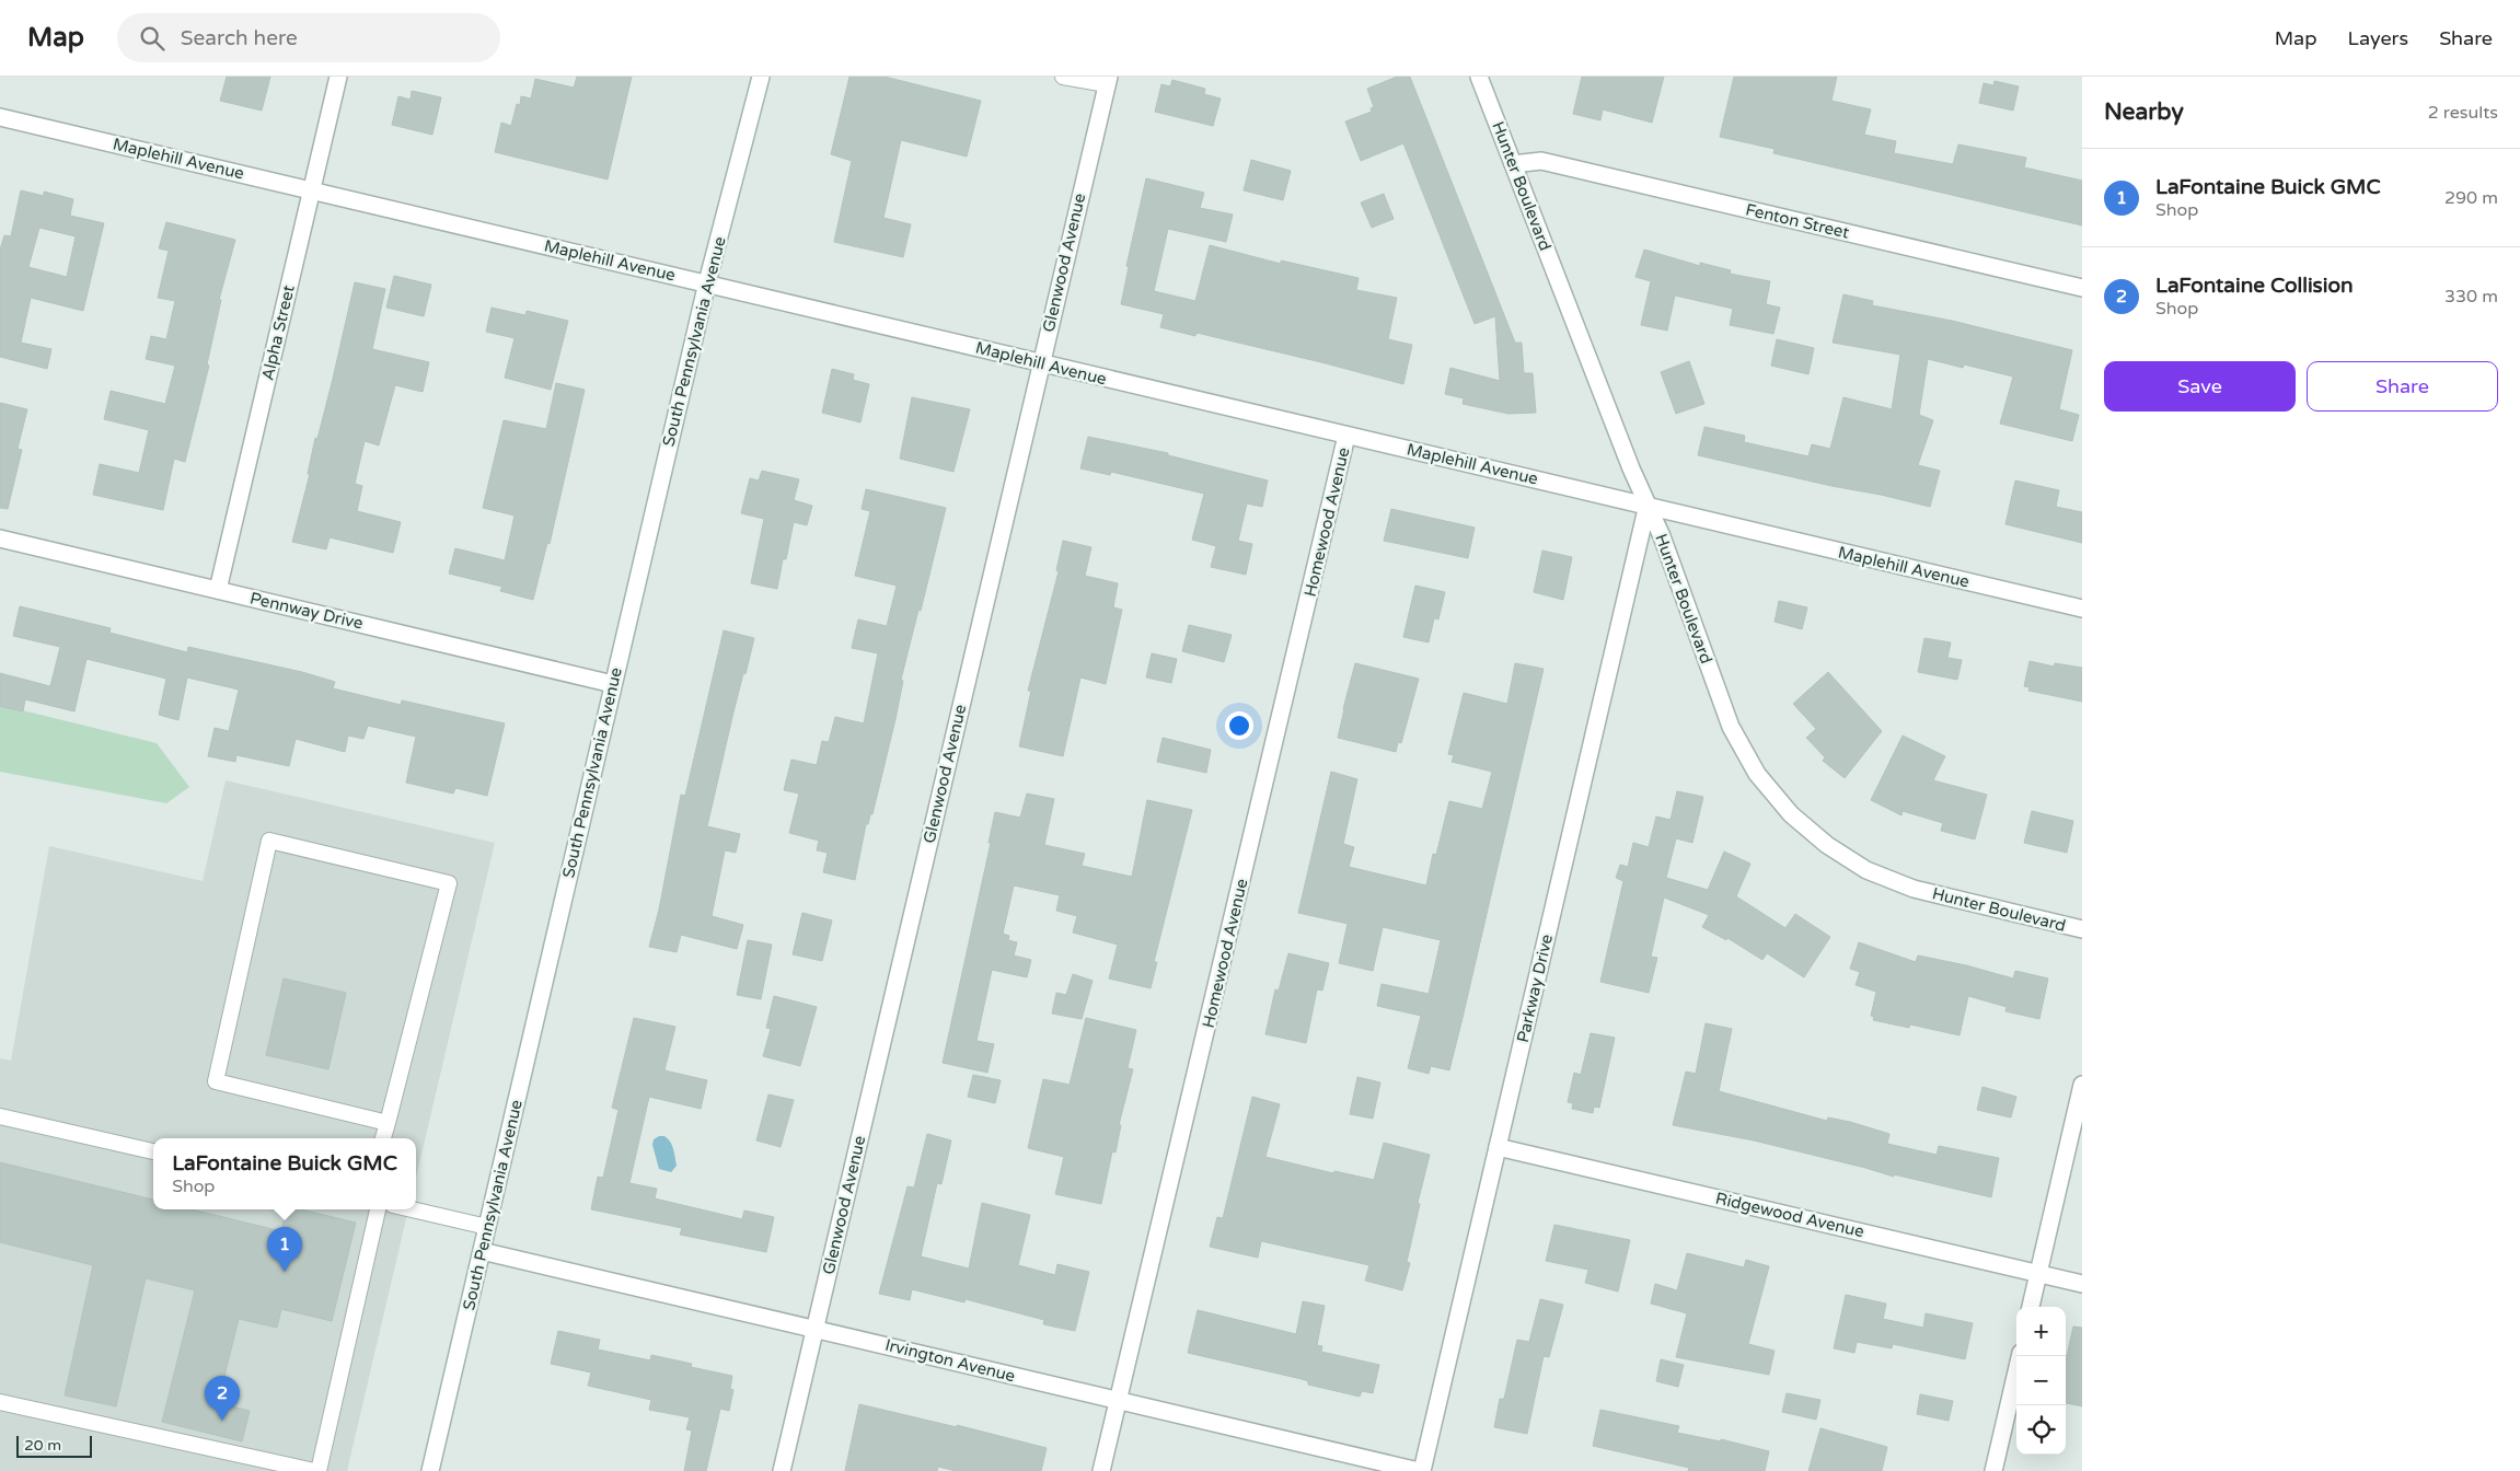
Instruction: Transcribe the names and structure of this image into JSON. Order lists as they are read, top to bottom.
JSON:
{
  "streets": {
    "street": [
      "Maplehill Avenue",
      "Hunter Boulevard",
      "Fenton Street",
      "Glenwood Avenue",
      "Alpha Street",
      "South Pennsylvania Avenue",
      "Homewood Avenue",
      "Pennway Drive",
      "Parkway Drive",
      "Ridgewood Avenue",
      "Irvington Avenue"
    ]
  },
  "crossings": [
    ["Maplehill Avenue", "Hunter Boulevard"],
    ["Maplehill Avenue", "Glenwood Avenue"],
    ["Maplehill Avenue", "Alpha Street"],
    ["Maplehill Avenue", "South Pennsylvania Avenue"],
    ["Maplehill Avenue", "Homewood Avenue"],
    ["Maplehill Avenue", "Parkway Drive"],
    ["Hunter Boulevard", "Fenton Street"],
    ["Hunter Boulevard", "Parkway Drive"],
    ["Glenwood Avenue", "Irvington Avenue"],
    ["Alpha Street", "Pennway Drive"],
    ["South Pennsylvania Avenue", "Pennway Drive"],
    ["South Pennsylvania Avenue", "Irvington Avenue"],
    ["Homewood Avenue", "Irvington Avenue"],
    ["Parkway Drive", "Ridgewood Avenue"],
    ["Parkway Drive", "Irvington Avenue"]
  ],
  "scale_bar": "20 m",
  "page": {
    "header": "Map",
    "search": "Search here",
    "nav": ["Map", "Layers", "Share"],
    "heading": ["Nearby", "2 results"],
    "list": [
      {
        "mark": "1",
        "name": "LaFontaine Buick GMC",
        "note": "Shop",
        "value": "290 m"
      },
      {
        "mark": "2",
        "name": "LaFontaine Collision",
        "note": "Shop",
        "value": "330 m"
      }
    ],
    "buttons": ["Save", "Share"],
    "popup": ["LaFontaine Buick GMC", "Shop"],
    "pins": ["1", "2"],
    "map_buttons": ["+", "−"],
    "scale": "20 m"
  }
}
